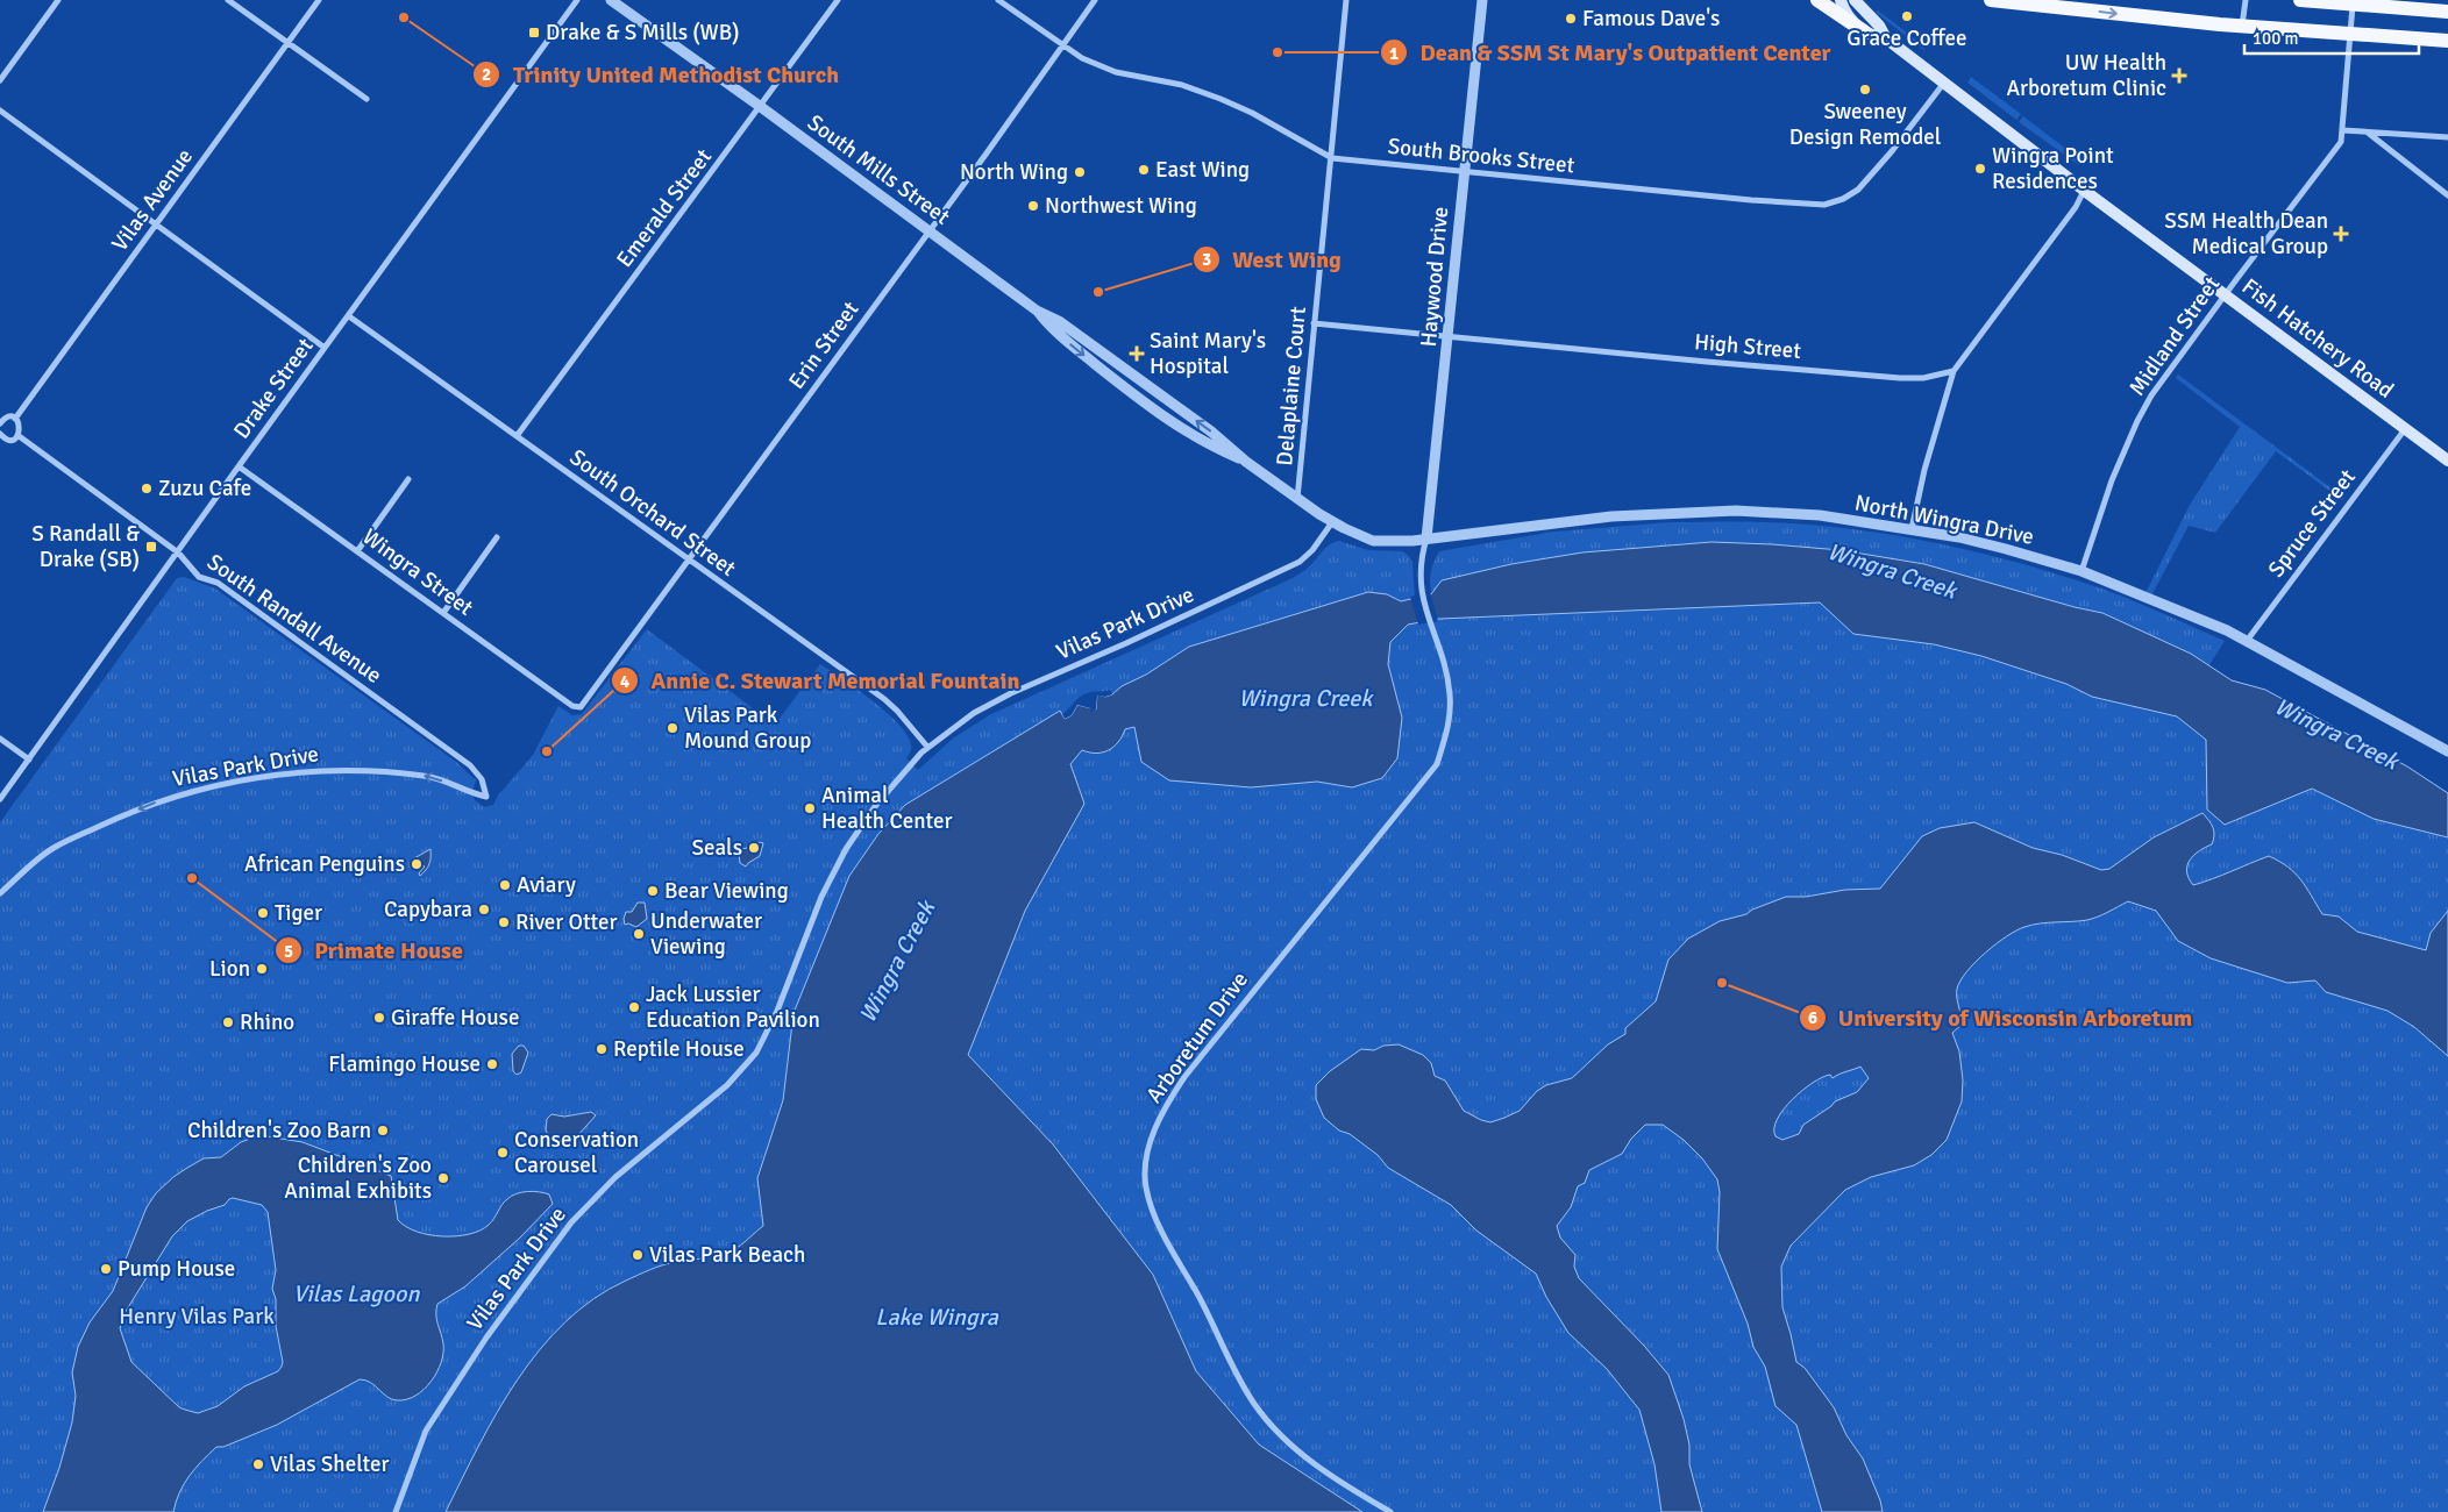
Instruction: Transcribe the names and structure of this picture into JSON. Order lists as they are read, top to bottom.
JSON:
{
  "streets": {
    "main road": ["Fish Hatchery Road"],
    "street": [
      "South Brooks Street",
      "South Mills Street",
      "Vilas Avenue",
      "Emerald Street",
      "Haywood Drive",
      "Midland Street",
      "Erin Street",
      "High Street",
      "Delaplaine Court",
      "Drake Street",
      "South Orchard Street",
      "North Wingra Drive",
      "Spruce Street",
      "Wingra Street",
      "South Randall Avenue",
      "Vilas Park Drive",
      "Arboretum Drive"
    ]
  },
  "crossings": [
    ["South Brooks Street", "Haywood Drive"],
    ["South Brooks Street", "Fish Hatchery Road"],
    ["South Brooks Street", "Erin Street"],
    ["South Brooks Street", "Delaplaine Court"],
    ["South Mills Street", "Emerald Street"],
    ["South Mills Street", "Erin Street"],
    ["South Mills Street", "Delaplaine Court"],
    ["South Mills Street", "North Wingra Drive"],
    ["South Mills Street", "Vilas Park Drive"],
    ["Emerald Street", "South Orchard Street"],
    ["Haywood Drive", "High Street"],
    ["Haywood Drive", "North Wingra Drive"],
    ["Haywood Drive", "Arboretum Drive"],
    ["Midland Street", "Fish Hatchery Road"],
    ["Midland Street", "North Wingra Drive"],
    ["Fish Hatchery Road", "Spruce Street"],
    ["Erin Street", "South Orchard Street"],
    ["Erin Street", "Wingra Street"],
    ["High Street", "Delaplaine Court"],
    ["Drake Street", "South Orchard Street"],
    ["Drake Street", "Wingra Street"],
    ["Drake Street", "South Randall Avenue"],
    ["South Orchard Street", "Vilas Park Drive"],
    ["North Wingra Drive", "Spruce Street"],
    ["South Randall Avenue", "Vilas Park Drive"]
  ],
  "water": ["Wingra Creek", "Vilas Lagoon", "Lake Wingra"],
  "parks": ["Henry Vilas Park"],
  "places": {
    "other": [
      "Grace Coffee",
      "Trinity United Methodist Church",
      "Famous Dave's",
      "Dean & SSM St Mary's Outpatient Center",
      "Sweeney Design Remodel",
      "Wingra Point Residences",
      "East Wing",
      "North Wing",
      "Northwest Wing",
      "West Wing",
      "Zuzu Cafe",
      "Vilas Park Mound Group",
      "Annie C. Stewart Memorial Fountain",
      "Animal Health Center",
      "Seals",
      "African Penguins",
      "Primate House",
      "Aviary",
      "Bear Viewing",
      "Capybara",
      "Tiger",
      "River Otter",
      "Underwater Viewing",
      "Lion",
      "University of Wisconsin Arboretum",
      "Jack Lussier Education Pavilion",
      "Giraffe House",
      "Rhino",
      "Reptile House",
      "Flamingo House",
      "Children's Zoo Barn",
      "Conservation Carousel",
      "Children's Zoo Animal Exhibits",
      "Vilas Park Beach",
      "Pump House",
      "Vilas Shelter"
    ],
    "transit": ["Drake & S Mills (WB)", "S Randall & Drake (SB)"],
    "health": ["UW Health Arboretum Clinic", "SSM Health Dean Medical Group", "Saint Mary's Hospital"]
  },
  "scale_bar": "100 m"
}
